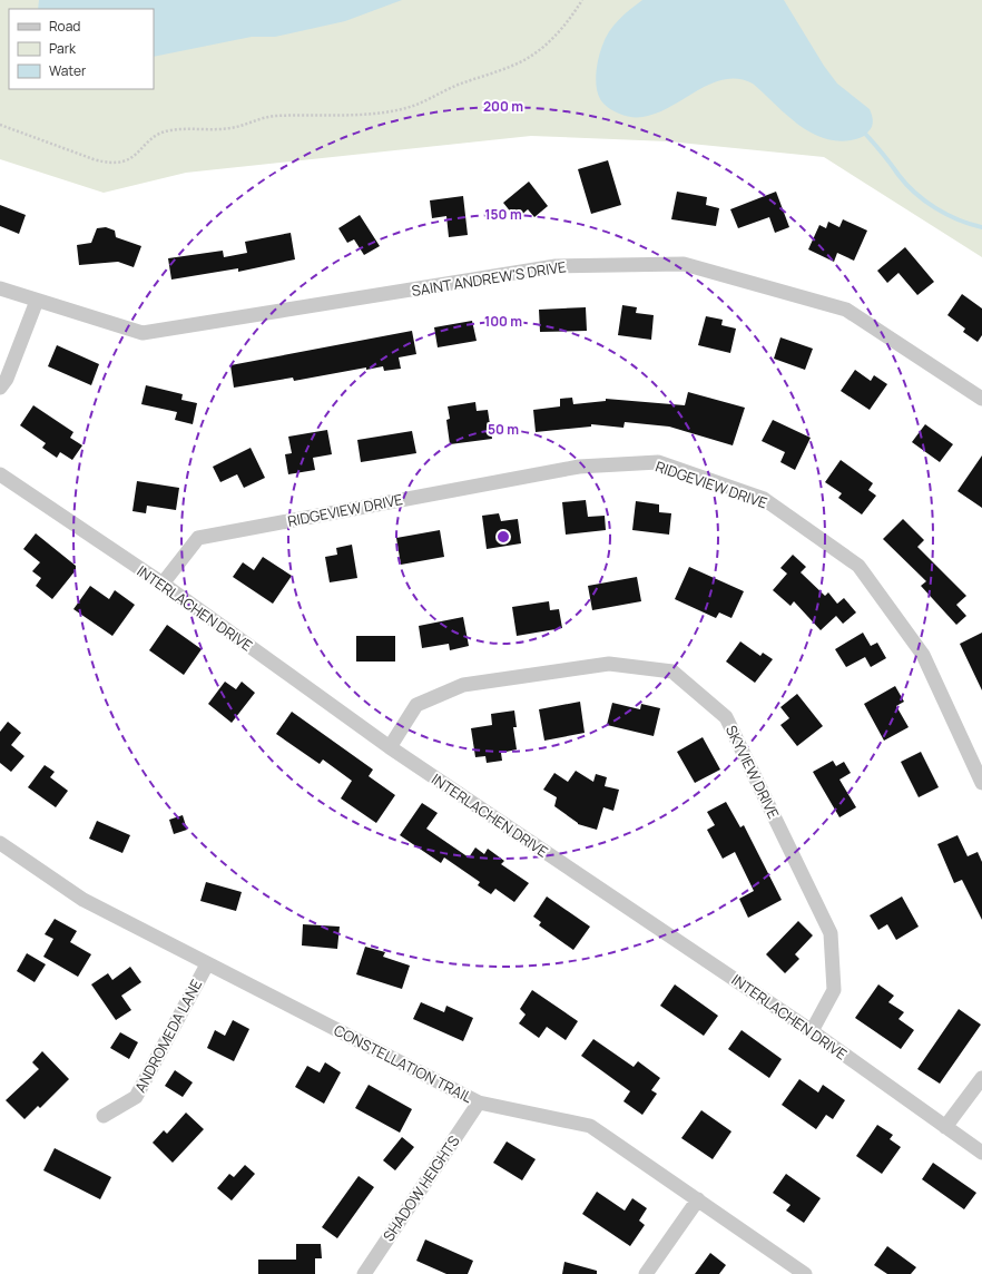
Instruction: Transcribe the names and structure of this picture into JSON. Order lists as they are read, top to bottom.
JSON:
{
  "streets": {
    "street": [
      "SAINT ANDREW'S DRIVE",
      "RIDGEVIEW DRIVE",
      "INTERLACHEN DRIVE",
      "SKYVIEW DRIVE",
      "ANDROMEDA LANE",
      "CONSTELLATION TRAIL",
      "SHADOW HEIGHTS"
    ]
  },
  "crossings": [
    ["RIDGEVIEW DRIVE", "INTERLACHEN DRIVE"],
    ["INTERLACHEN DRIVE", "SKYVIEW DRIVE"],
    ["ANDROMEDA LANE", "CONSTELLATION TRAIL"],
    ["CONSTELLATION TRAIL", "SHADOW HEIGHTS"]
  ],
  "legend": ["Road", "Park", "Water"],
  "rings": [
    "200 m",
    "150 m",
    "100 m",
    "50 m"
  ]
}
